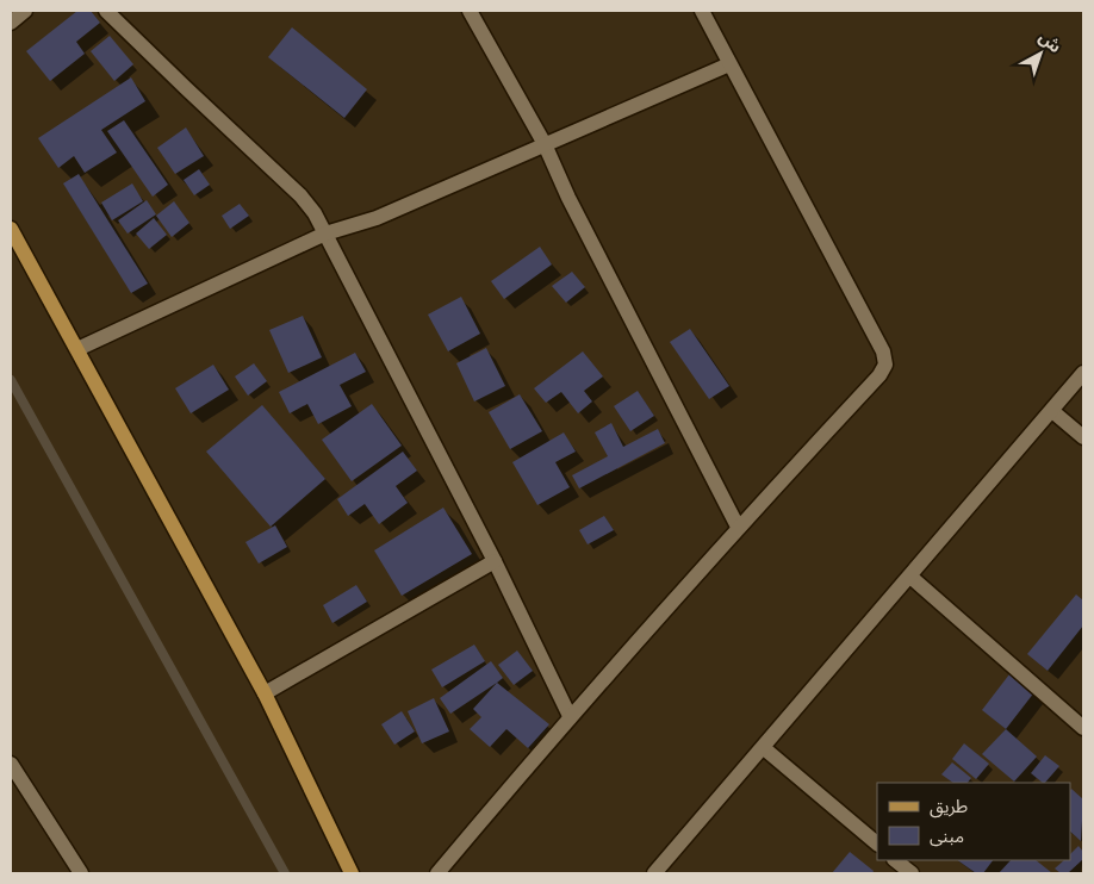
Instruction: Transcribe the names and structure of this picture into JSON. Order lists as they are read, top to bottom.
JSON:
{
  "legend": ["طريق", "مبنى"],
  "north": "top right"
}
